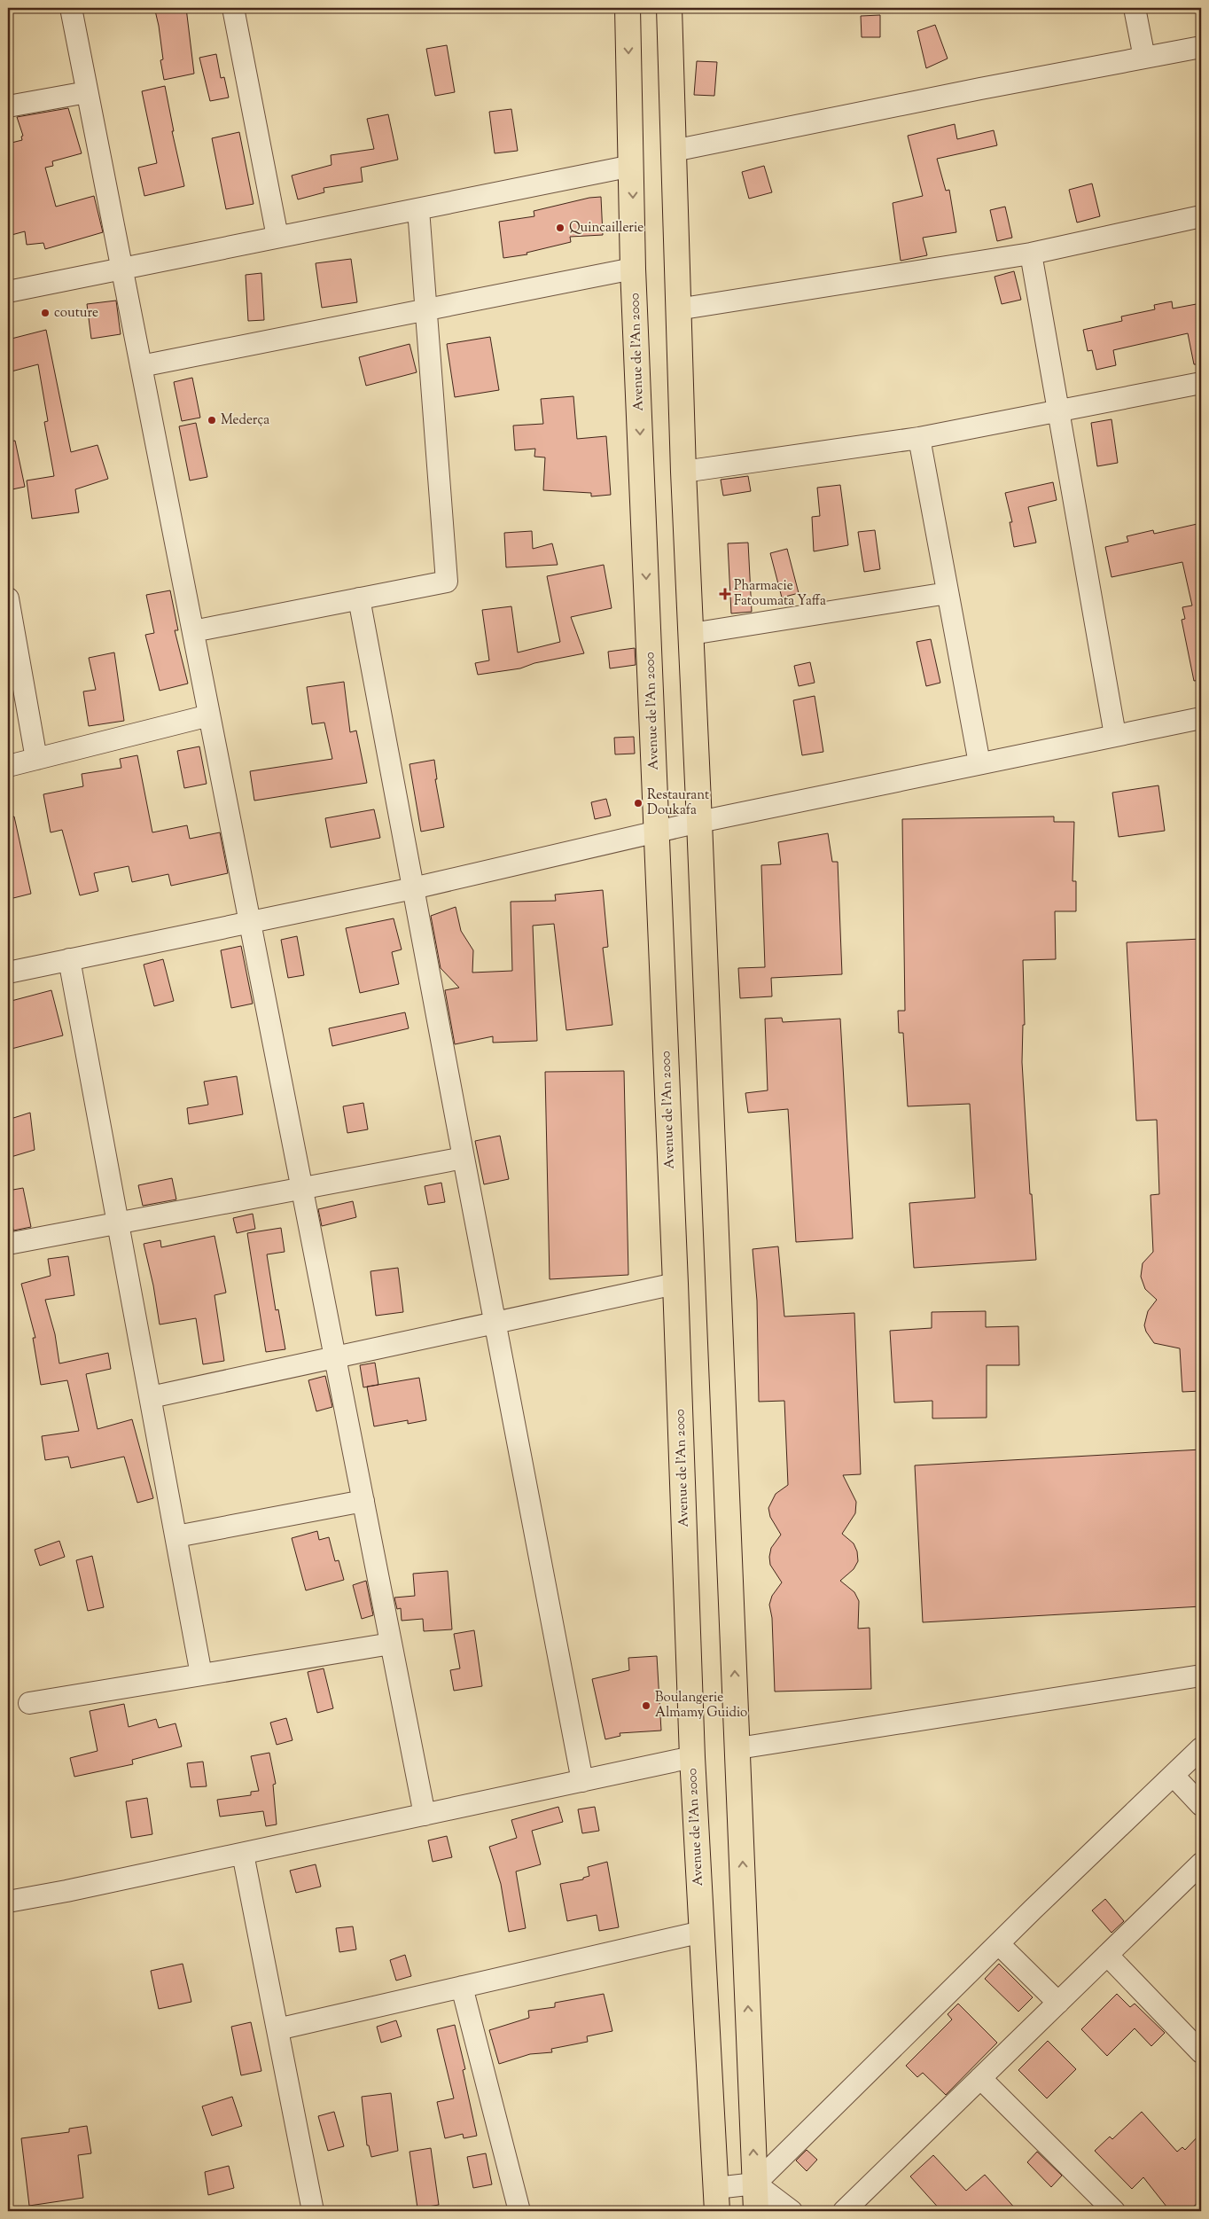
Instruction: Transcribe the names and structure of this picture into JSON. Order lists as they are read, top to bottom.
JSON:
{
  "streets": {
    "main road": ["Avenue de l'An 2000"]
  },
  "places": {
    "other": [
      "Quincaillerie",
      "couture",
      "Mederça",
      "Restaurant Doukafa",
      "Boulangerie Almamy Guidio"
    ],
    "health": ["Pharmacie Fatoumata Yaffa"]
  }
}
